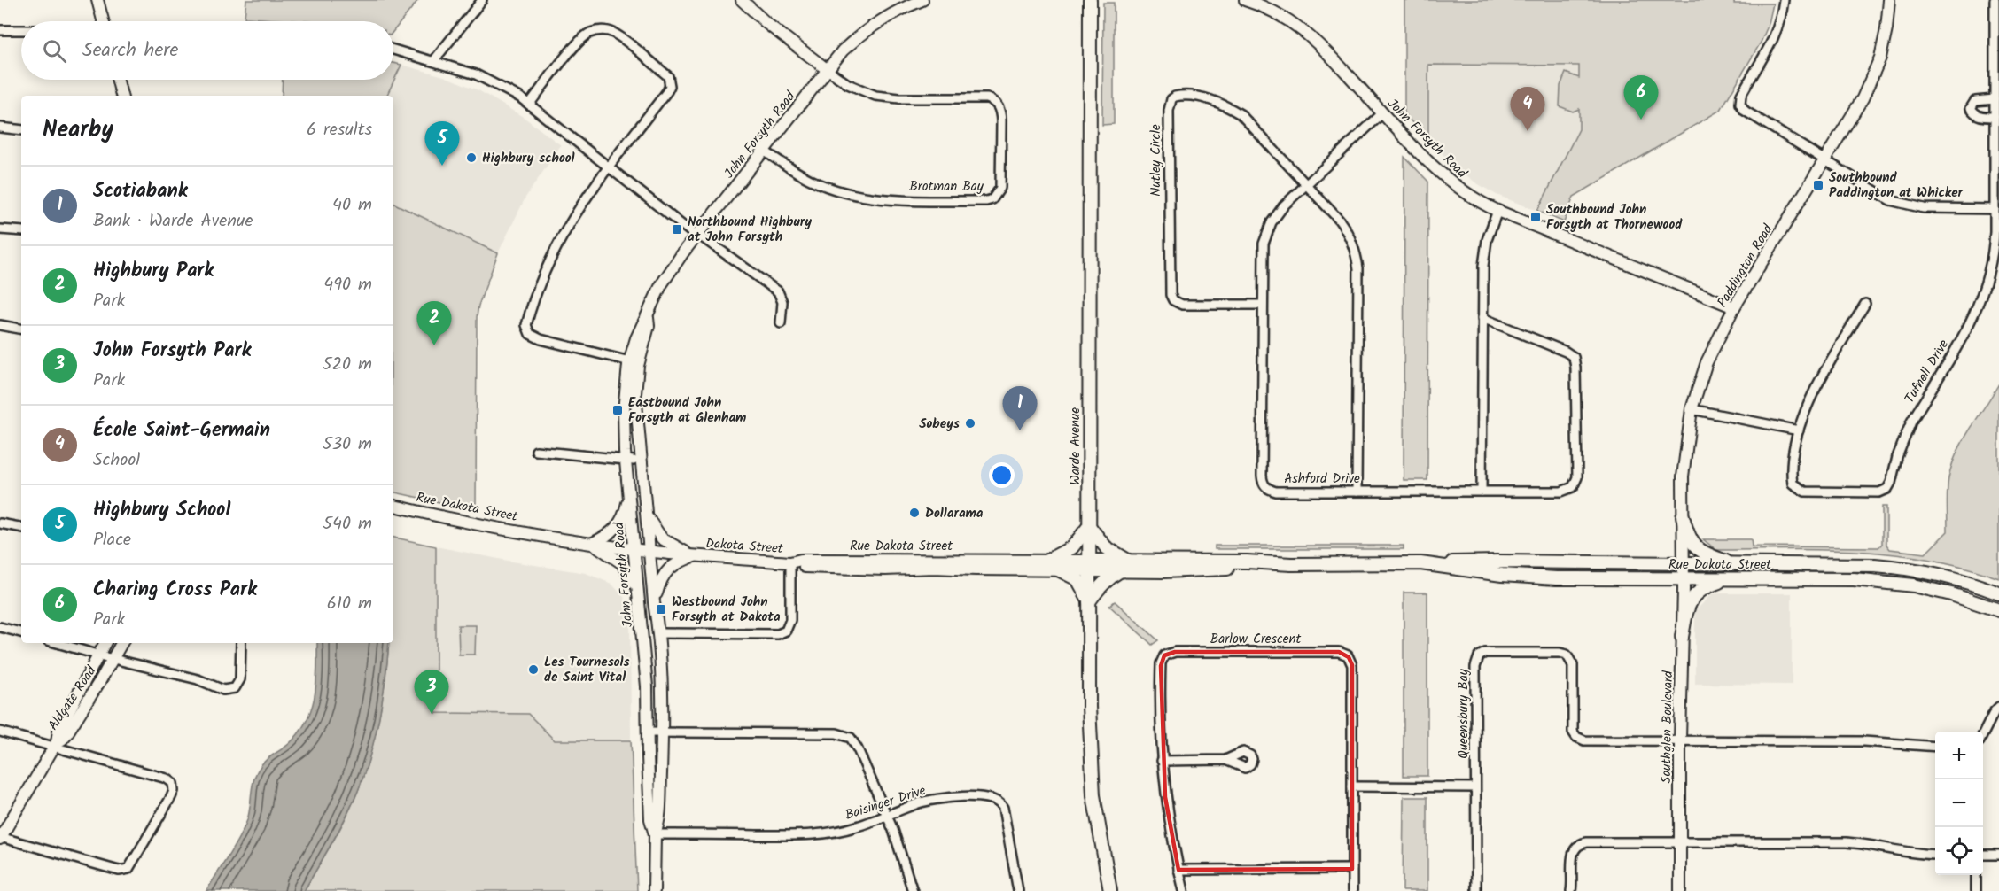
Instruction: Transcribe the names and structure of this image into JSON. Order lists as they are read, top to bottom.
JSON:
{
  "streets": {
    "main road": ["Warde Avenue", "Rue Dakota Street"],
    "street": [
      "John Forsyth Road",
      "Nutley Circle",
      "Brotman Bay",
      "Paddington Road",
      "Tufnell Drive",
      "Ashford Drive",
      "Dakota Street",
      "Barlow Crescent",
      "Aldgate Road",
      "Queensbury Bay",
      "Southglen Boulevard",
      "Baisinger Drive"
    ]
  },
  "crossings": [
    ["John Forsyth Road", "Brotman Bay"],
    ["John Forsyth Road", "Paddington Road"],
    ["John Forsyth Road", "Ashford Drive"],
    ["John Forsyth Road", "Rue Dakota Street"],
    ["John Forsyth Road", "Baisinger Drive"],
    ["Nutley Circle", "Ashford Drive"],
    ["Paddington Road", "Rue Dakota Street"],
    ["Paddington Road", "Southglen Boulevard"],
    ["Warde Avenue", "Rue Dakota Street"],
    ["Rue Dakota Street", "Dakota Street"],
    ["Rue Dakota Street", "Southglen Boulevard"],
    ["Queensbury Bay", "Southglen Boulevard"]
  ],
  "places": {
    "other": [
      "Highbury school",
      "Sobeys",
      "Dollarama",
      "Les Tournesols de Saint Vital"
    ],
    "transit": [
      "Southbound Paddington at Whicker",
      "Southbound John Forsyth at Thornewood",
      "Northbound Highbury at John Forsyth",
      "Eastbound John Forsyth at Glenham",
      "Westbound John Forsyth at Dakota"
    ]
  },
  "page": {
    "search": "Search here",
    "pins": [
      "6",
      "4",
      "5",
      "2",
      "1",
      "3"
    ],
    "heading": ["Nearby", "6 results"],
    "list": [
      {
        "mark": "1",
        "name": "Scotiabank",
        "note": "Bank · Warde Avenue",
        "value": "40 m"
      },
      {
        "mark": "2",
        "name": "Highbury Park",
        "note": "Park",
        "value": "490 m"
      },
      {
        "mark": "3",
        "name": "John Forsyth Park",
        "note": "Park",
        "value": "520 m"
      },
      {
        "mark": "4",
        "name": "École Saint-Germain",
        "note": "School",
        "value": "530 m"
      },
      {
        "mark": "5",
        "name": "Highbury School",
        "note": "Place",
        "value": "540 m"
      },
      {
        "mark": "6",
        "name": "Charing Cross Park",
        "note": "Park",
        "value": "610 m"
      }
    ],
    "map_buttons": ["+", "−"]
  }
}
